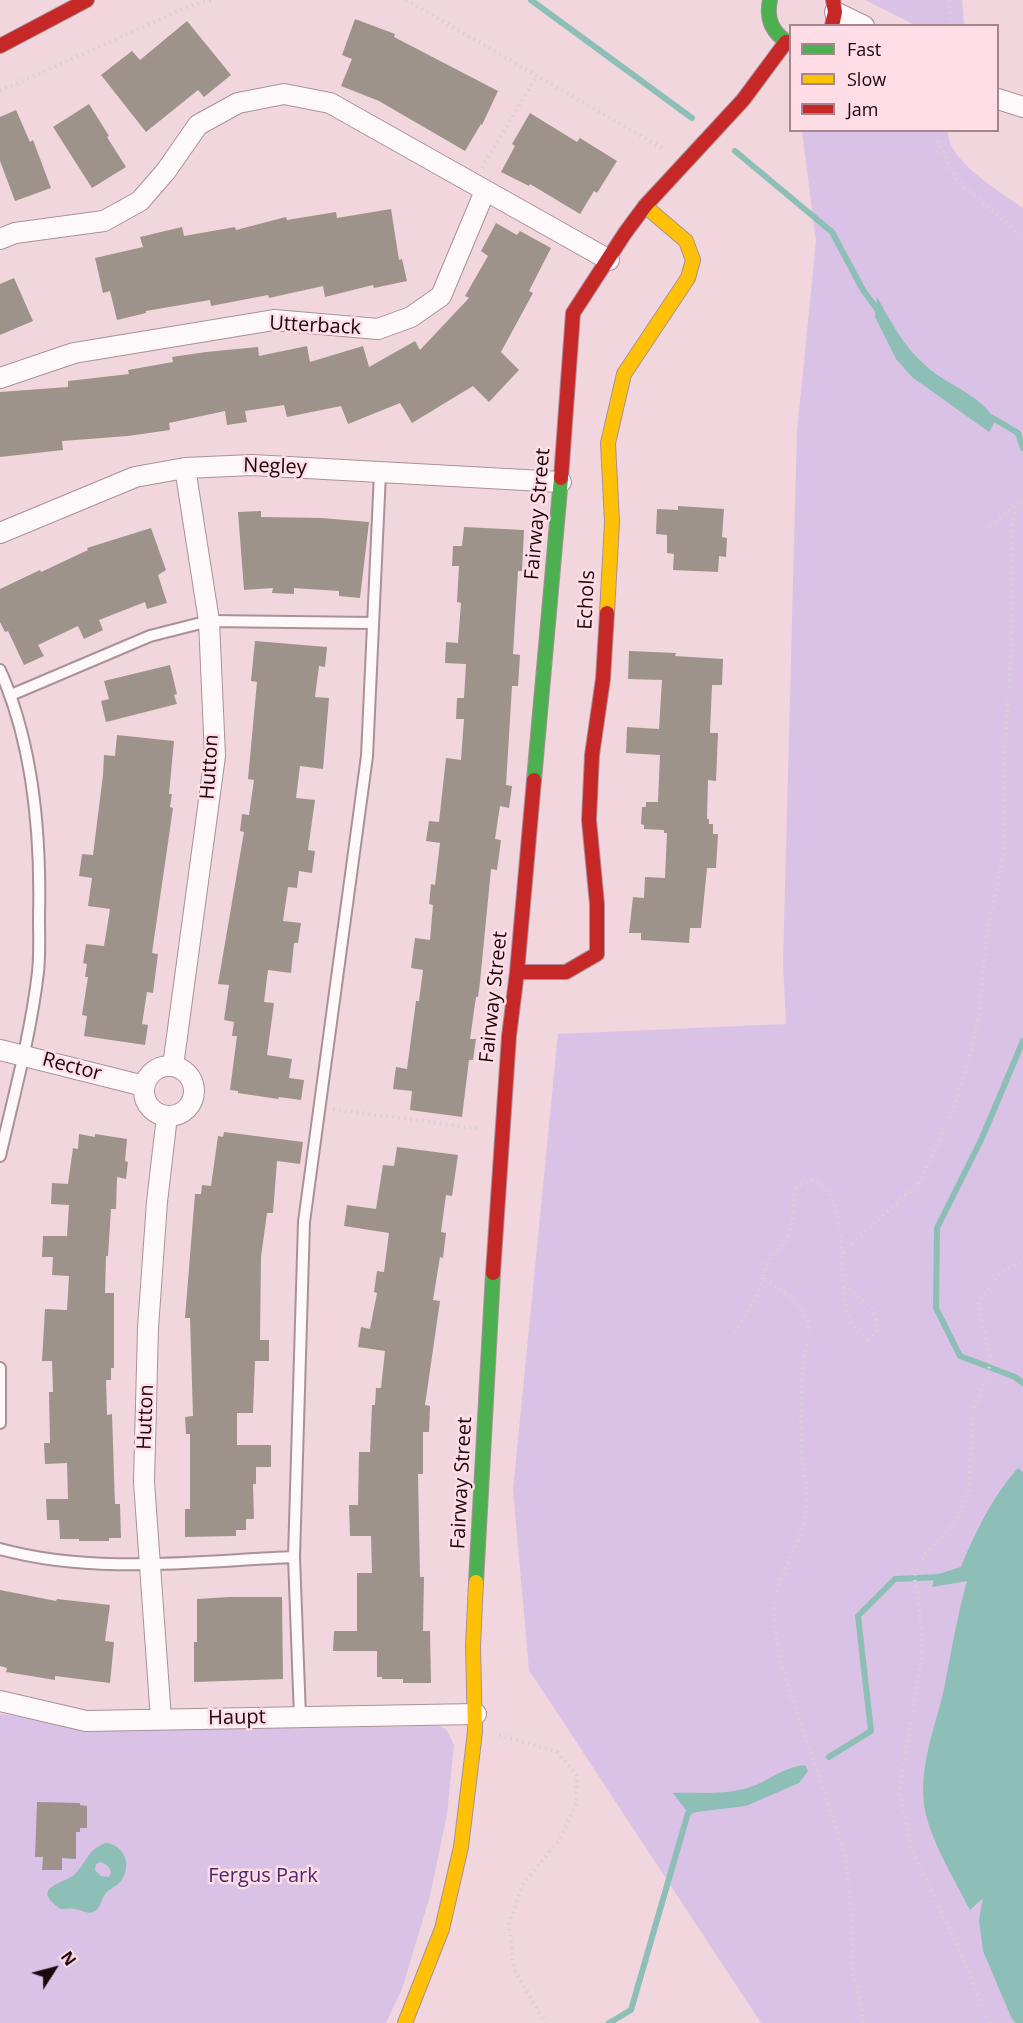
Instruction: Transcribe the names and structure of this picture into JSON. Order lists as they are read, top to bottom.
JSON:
{
  "streets": {
    "street": [
      "Utterback",
      "Negley",
      "Fairway Street",
      "Echols",
      "Hutton",
      "Rector",
      "Haupt"
    ]
  },
  "crossings": [
    ["Negley", "Fairway Street"],
    ["Negley", "Hutton"],
    ["Fairway Street", "Echols"],
    ["Fairway Street", "Haupt"],
    ["Hutton", "Rector"],
    ["Hutton", "Haupt"]
  ],
  "parks": ["Fergus Park"],
  "legend": ["Fast", "Slow", "Jam"],
  "north": "top right"
}
